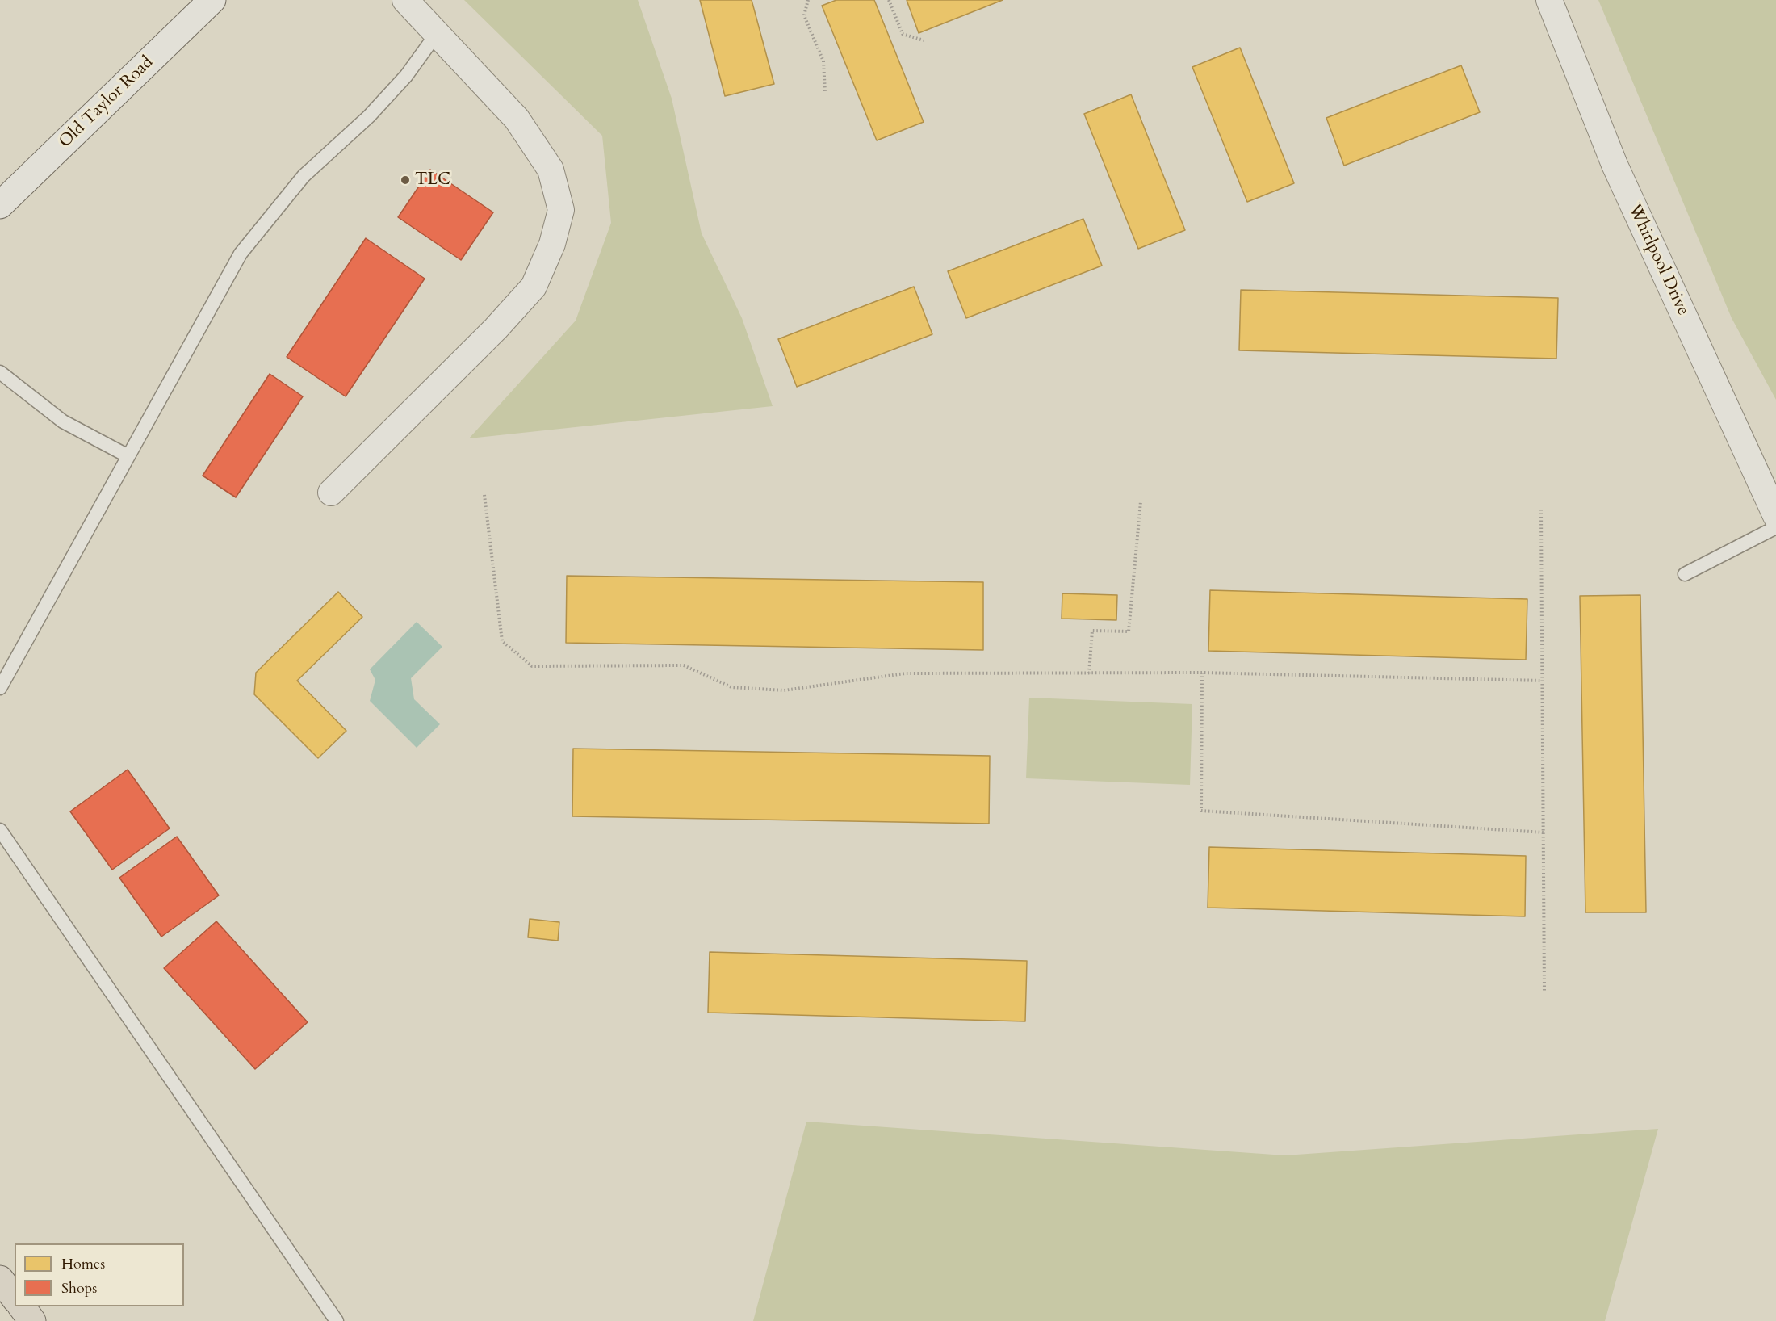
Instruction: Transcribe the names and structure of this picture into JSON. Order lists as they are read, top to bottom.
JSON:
{
  "streets": {
    "street": ["Old Taylor Road", "Whirlpool Drive"]
  },
  "places": ["TLC"],
  "legend": ["Homes", "Shops"]
}
